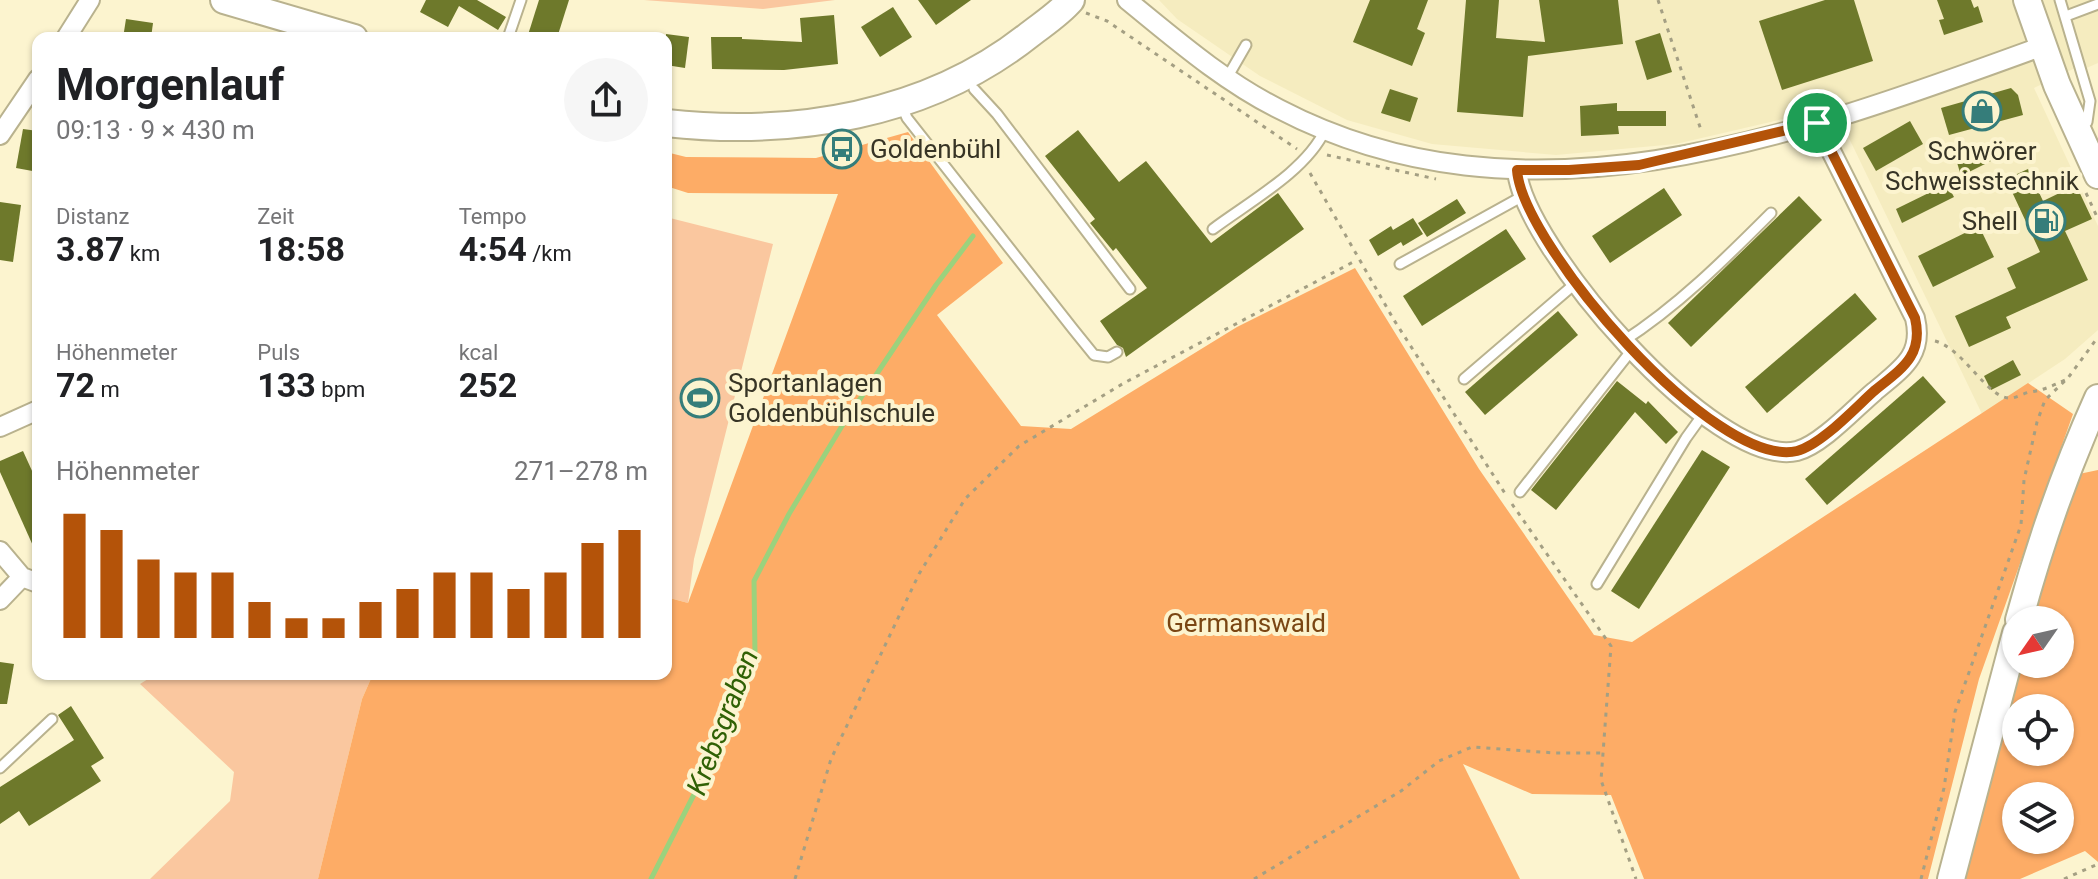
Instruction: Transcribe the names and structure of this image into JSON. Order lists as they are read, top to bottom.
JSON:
{
  "water": ["Krebsgraben"],
  "parks": ["Germanswald"],
  "places": {
    "shop": ["Schwörer Schweisstechnik"],
    "bus stop": ["Goldenbühl"],
    "fuel station": ["Shell"],
    "sports": ["Sportanlagen Goldenbühlschule"]
  },
  "north": "bottom left",
  "page": {
    "heading": ["Morgenlauf", "09:13 · 9 × 430 m"],
    "stats": [
      ["Distanz", "3.87 km"],
      ["Zeit", "18:58"],
      ["Tempo", "4:54 /km"],
      ["Höhenmeter", "72 m"],
      ["Puls", "133 bpm"],
      ["kcal", "252"]
    ],
    "chart": ["Höhenmeter", "271–278 m"]
  }
}
